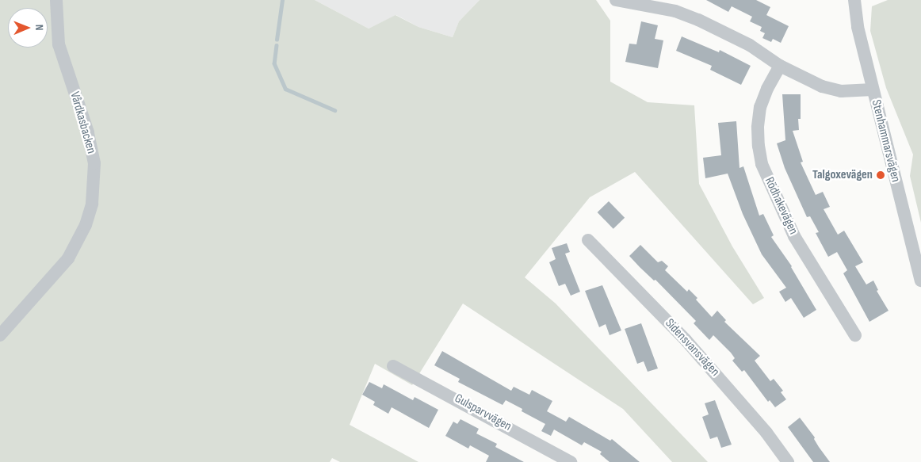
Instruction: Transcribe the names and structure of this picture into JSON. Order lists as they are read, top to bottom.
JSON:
{
  "streets": {
    "street": [
      "Vårdkasbacken",
      "Stenhammarsvägen",
      "Rödhakevägen",
      "Sidensvansvägen",
      "Gulsparvvägen"
    ]
  },
  "places": ["Talgoxevägen"],
  "north": "right"
}
